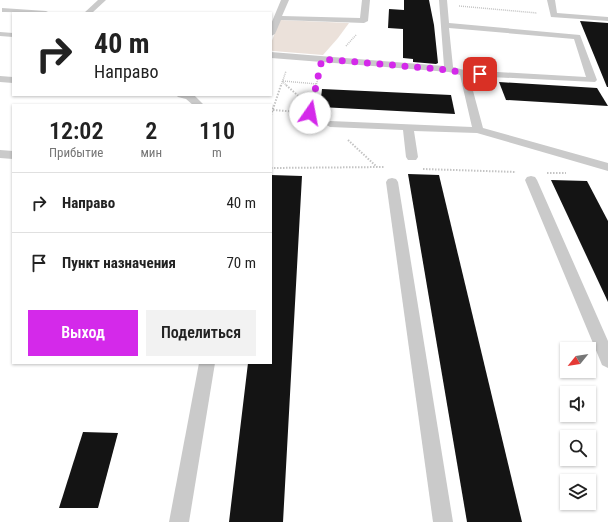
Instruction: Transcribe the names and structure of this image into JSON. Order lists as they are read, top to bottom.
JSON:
{
  "north": "bottom left",
  "page": {
    "turn": ["40 m", "Направо"],
    "eta": [
      "12:02",
      "Прибытие",
      "2",
      "мин",
      "110",
      "m"
    ],
    "list": [
      {
        "name": "Направо",
        "value": "40 m"
      },
      {
        "name": "Пункт назначения",
        "value": "70 m"
      }
    ],
    "buttons": ["Выход", "Поделиться"]
  }
}
